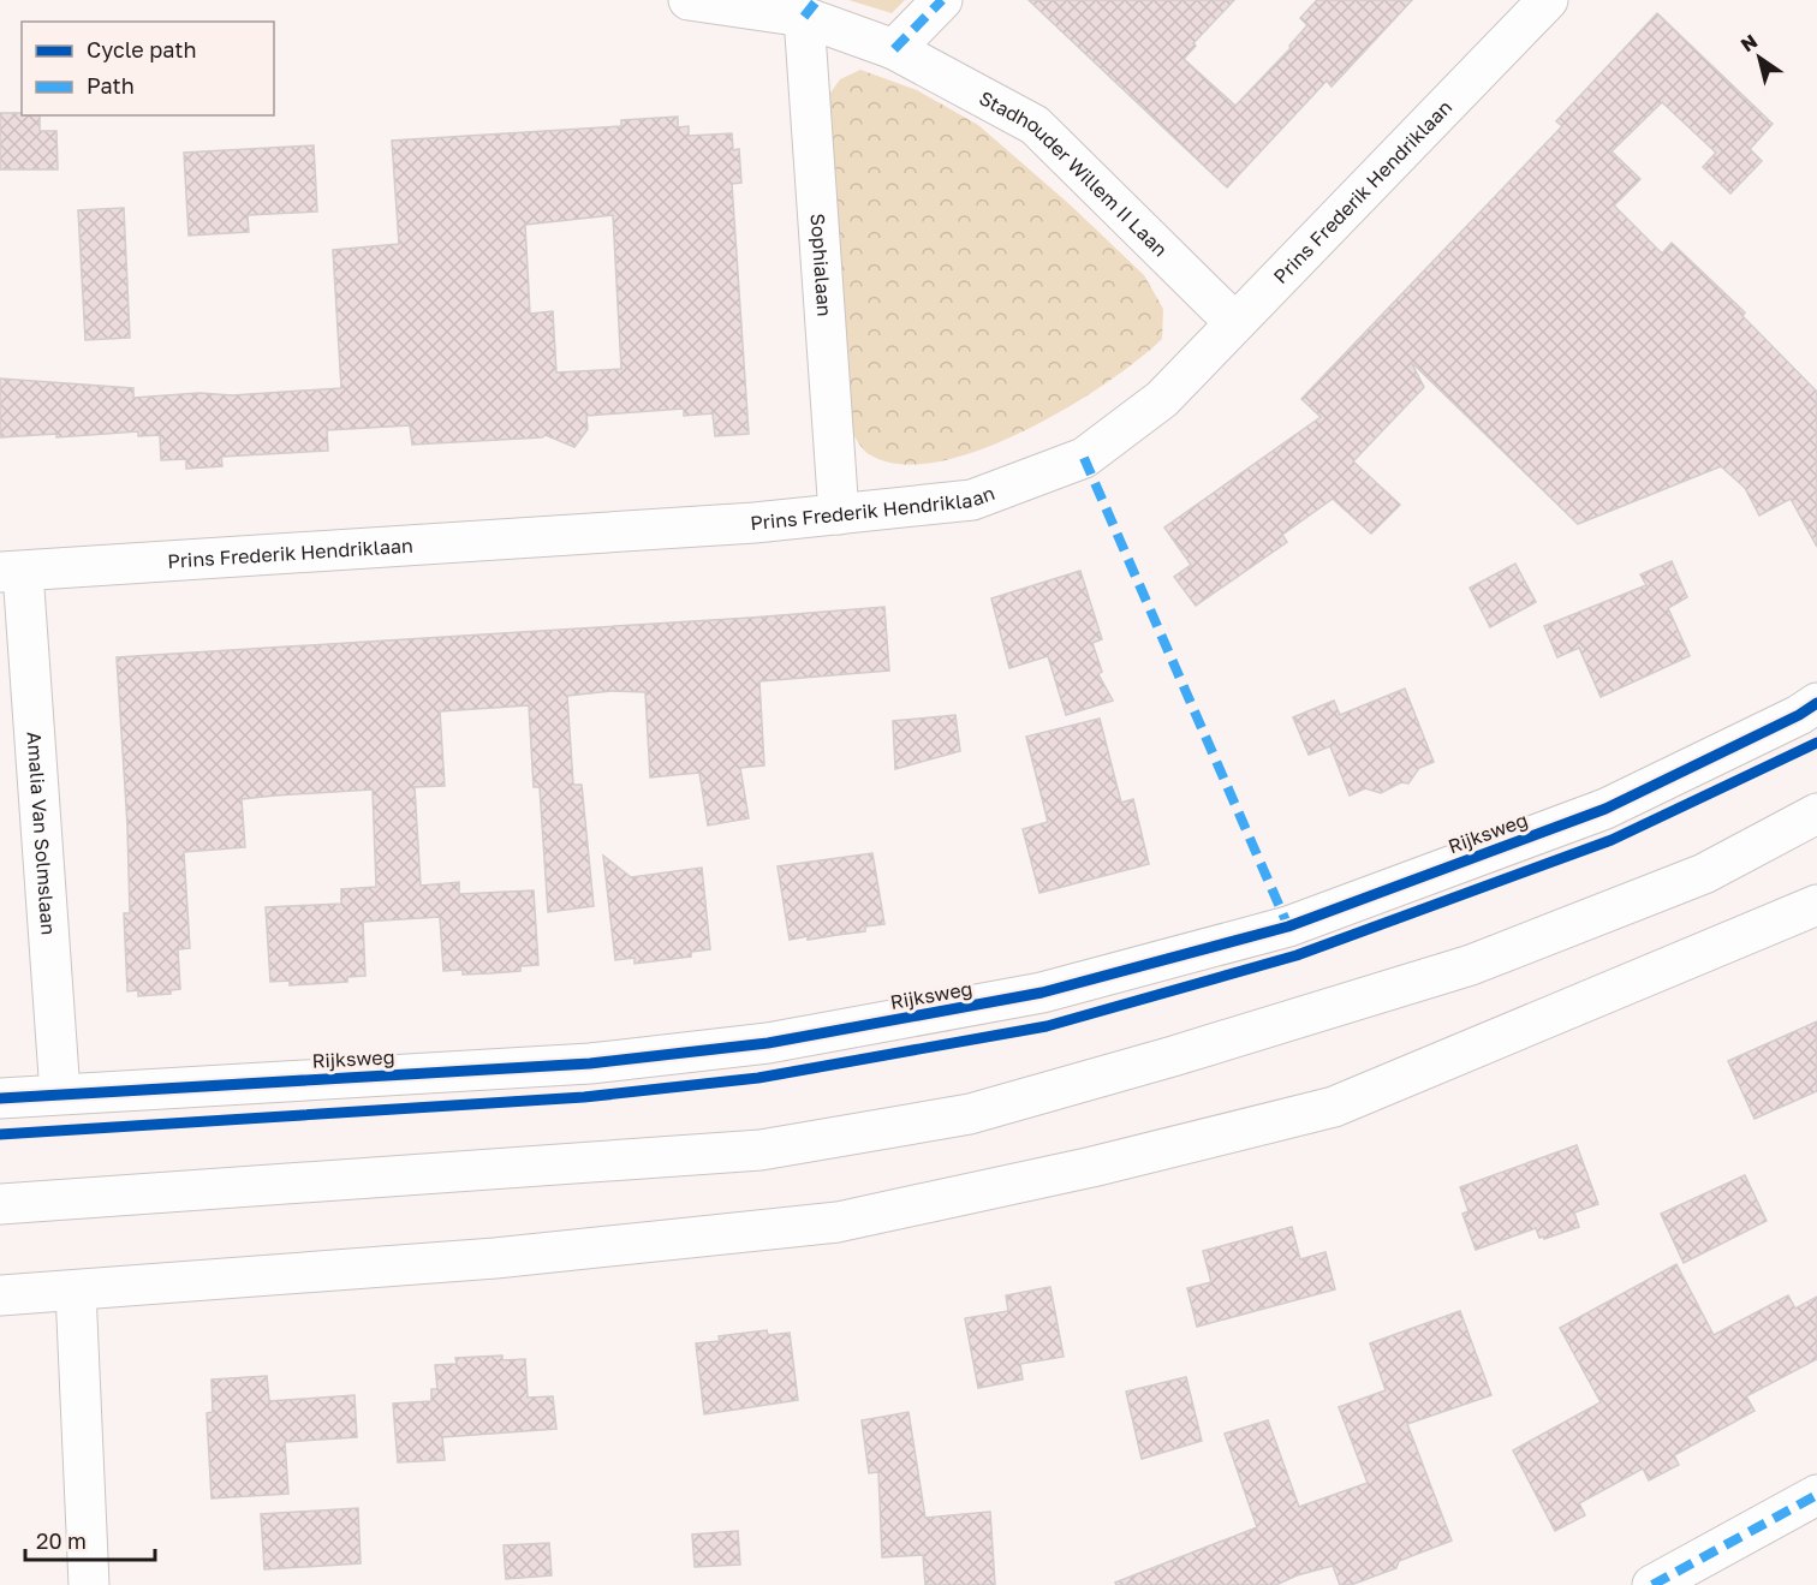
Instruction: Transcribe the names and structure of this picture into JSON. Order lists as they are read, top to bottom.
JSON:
{
  "streets": {
    "street": [
      "Stadhouder Willem II Laan",
      "Prins Frederik Hendriklaan",
      "Sophialaan",
      "Amalia Van Solmslaan",
      "Rijksweg"
    ]
  },
  "crossings": [
    ["Stadhouder Willem II Laan", "Prins Frederik Hendriklaan"],
    ["Stadhouder Willem II Laan", "Sophialaan"],
    ["Prins Frederik Hendriklaan", "Sophialaan"],
    ["Prins Frederik Hendriklaan", "Amalia Van Solmslaan"],
    ["Amalia Van Solmslaan", "Rijksweg"]
  ],
  "legend": ["Cycle path", "Path"],
  "scale_bar": "20 m",
  "north": "top left"
}
